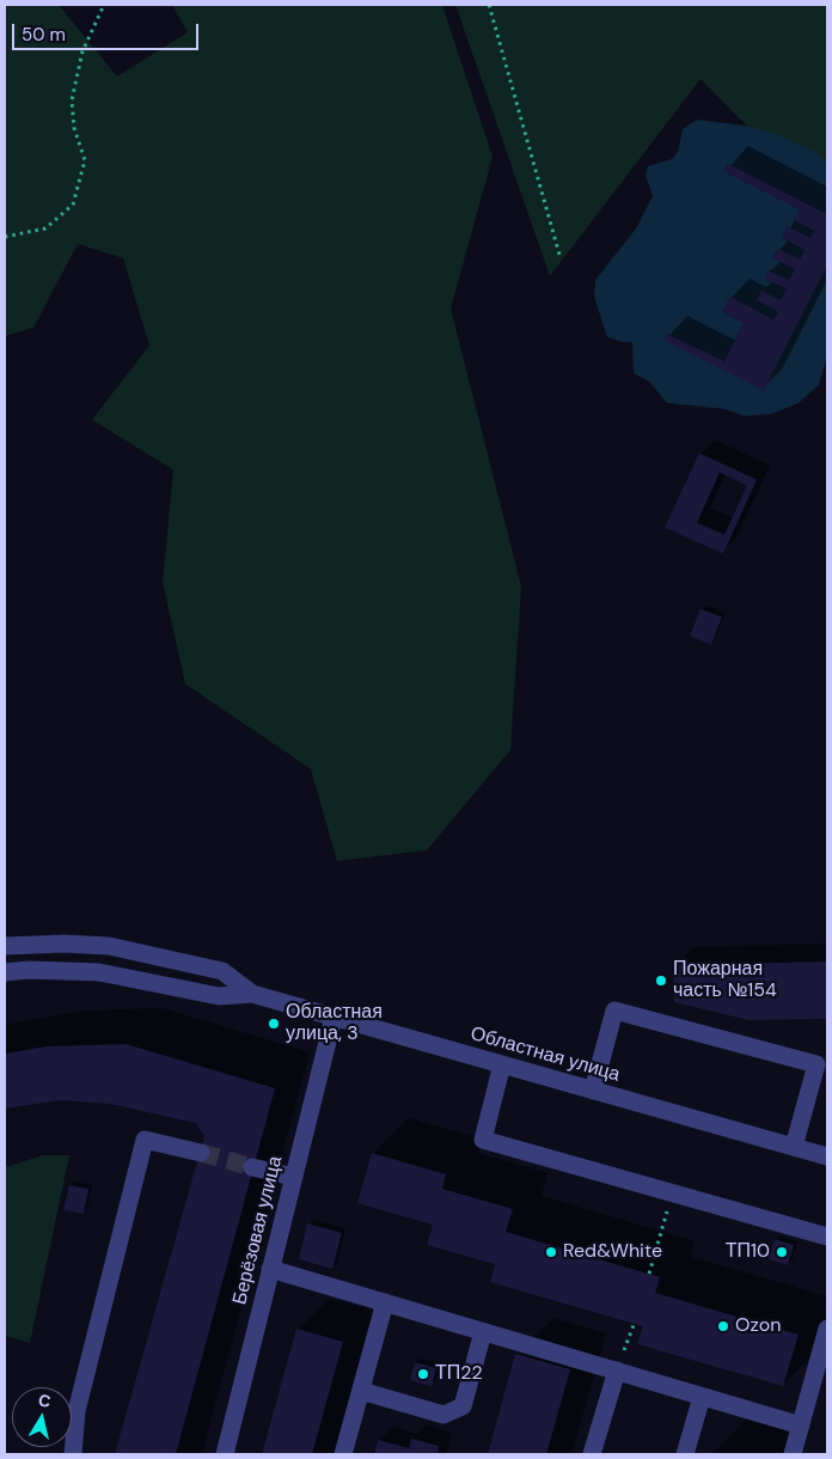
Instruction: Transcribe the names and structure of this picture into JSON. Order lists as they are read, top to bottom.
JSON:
{
  "streets": {
    "street": ["Областная улица", "Берёзовая улица"]
  },
  "crossings": [
    ["Областная улица", "Берёзовая улица"]
  ],
  "places": [
    "Пожарная часть №154",
    "Областная улица, 3",
    "Red&White",
    "ТП10",
    "Ozon",
    "ТП22"
  ],
  "scale_bar": "50 m",
  "north": "top"
}
